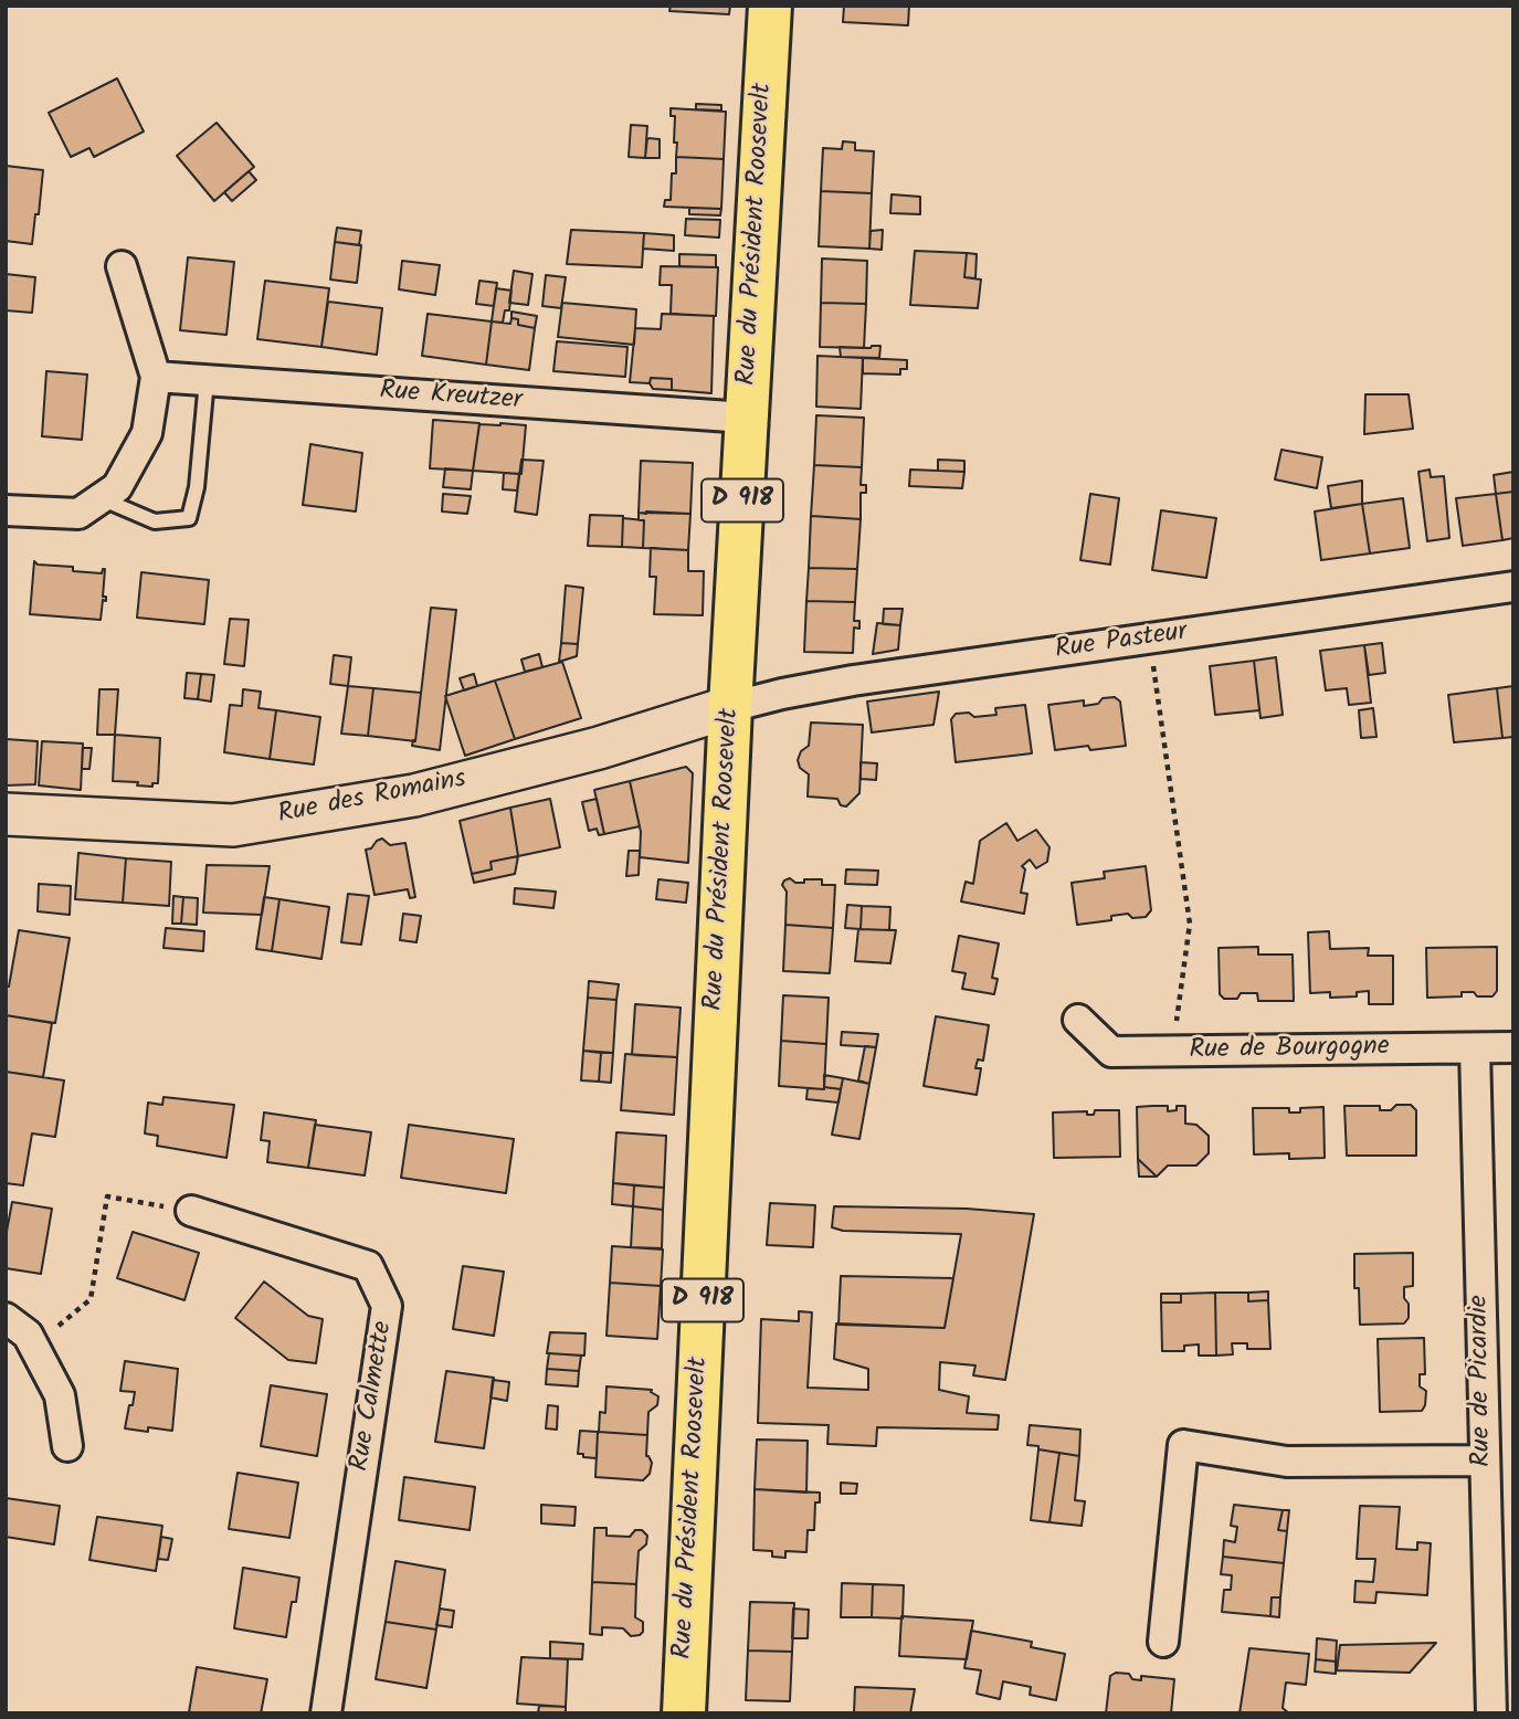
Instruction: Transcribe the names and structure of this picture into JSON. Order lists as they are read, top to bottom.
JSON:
{
  "streets": {
    "main road": ["Rue du Président Roosevelt", "D 918"],
    "street": [
      "Rue Kreutzer",
      "Rue Pasteur",
      "Rue des Romains",
      "Rue de Bourgogne",
      "Rue de Picardie",
      "Rue Calmette"
    ]
  },
  "crossings": [
    ["Rue du Président Roosevelt", "Rue Kreutzer"],
    ["Rue du Président Roosevelt", "Rue Pasteur"],
    ["Rue du Président Roosevelt", "Rue des Romains"],
    ["Rue Pasteur", "Rue des Romains"],
    ["Rue de Bourgogne", "Rue de Picardie"]
  ]
}
